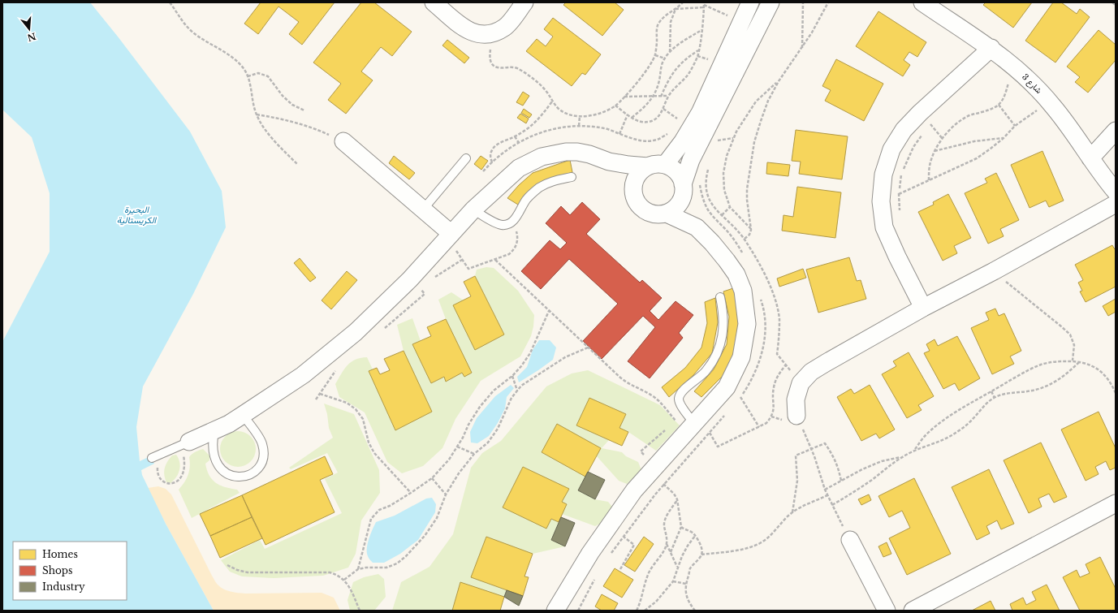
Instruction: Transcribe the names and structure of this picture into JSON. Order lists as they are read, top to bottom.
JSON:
{
  "streets": {
    "street": ["شارع 3"]
  },
  "water": ["البحيرة الكريستالية"],
  "legend": ["Homes", "Shops", "Industry"],
  "north": "bottom"
}
